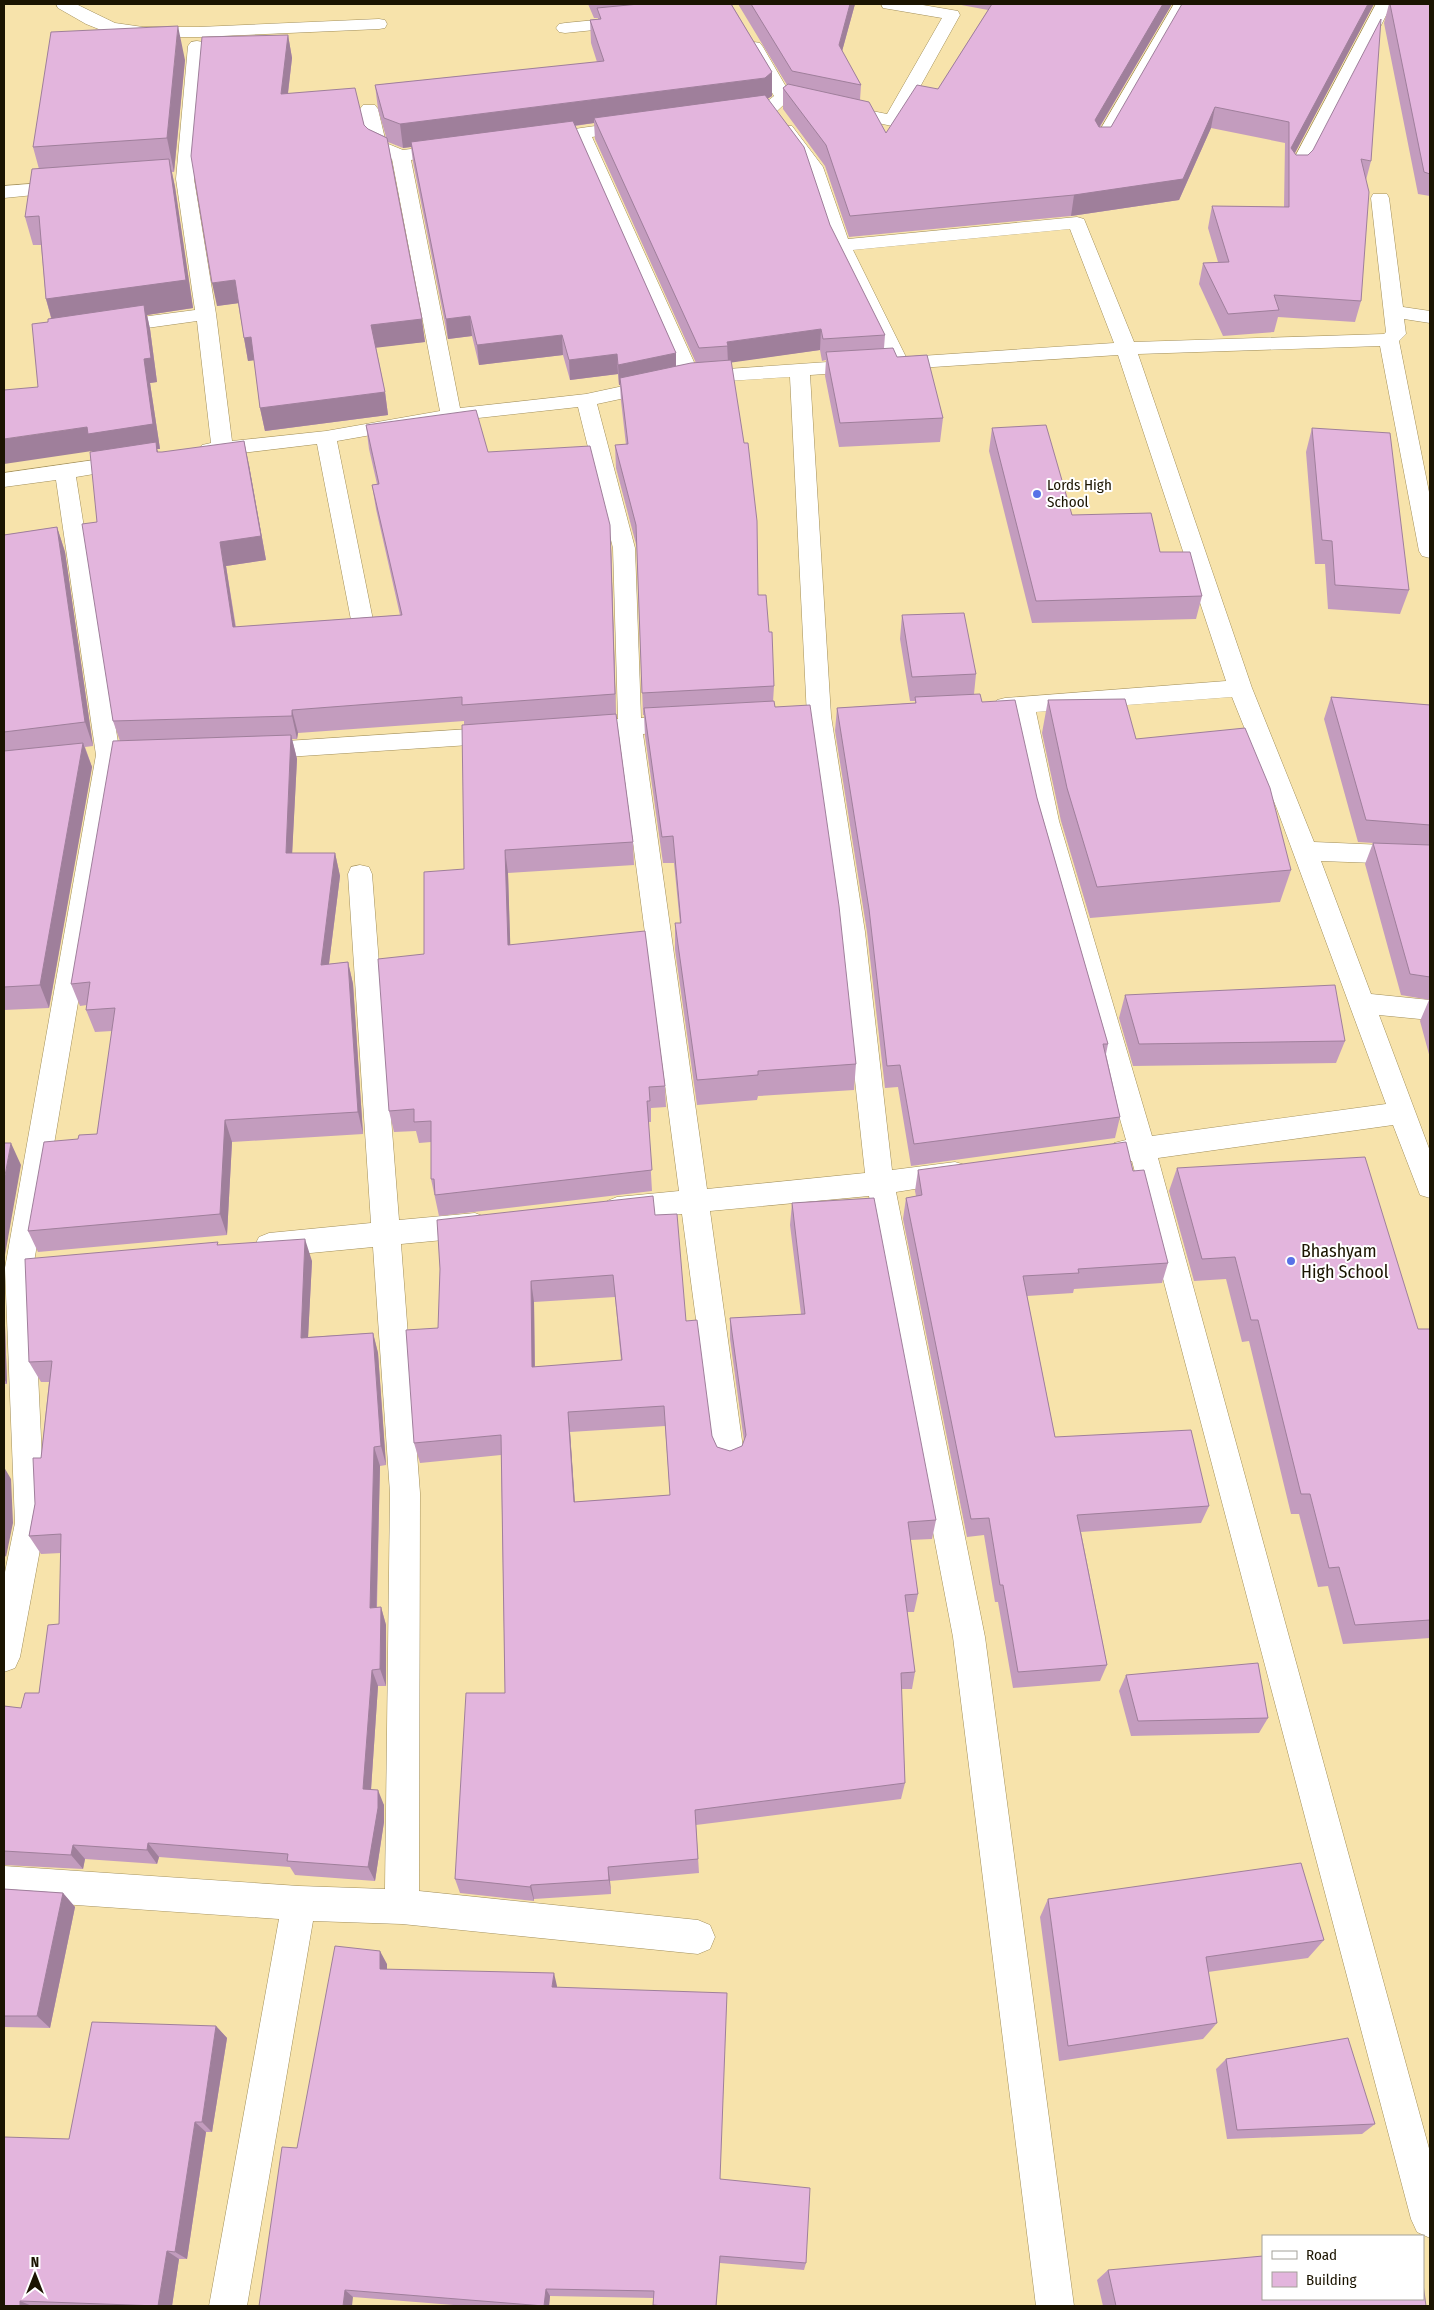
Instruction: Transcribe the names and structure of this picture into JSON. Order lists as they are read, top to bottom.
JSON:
{
  "places": ["Lords High School", "Bhashyam High School"],
  "legend": ["Road", "Building"],
  "north": "top"
}
